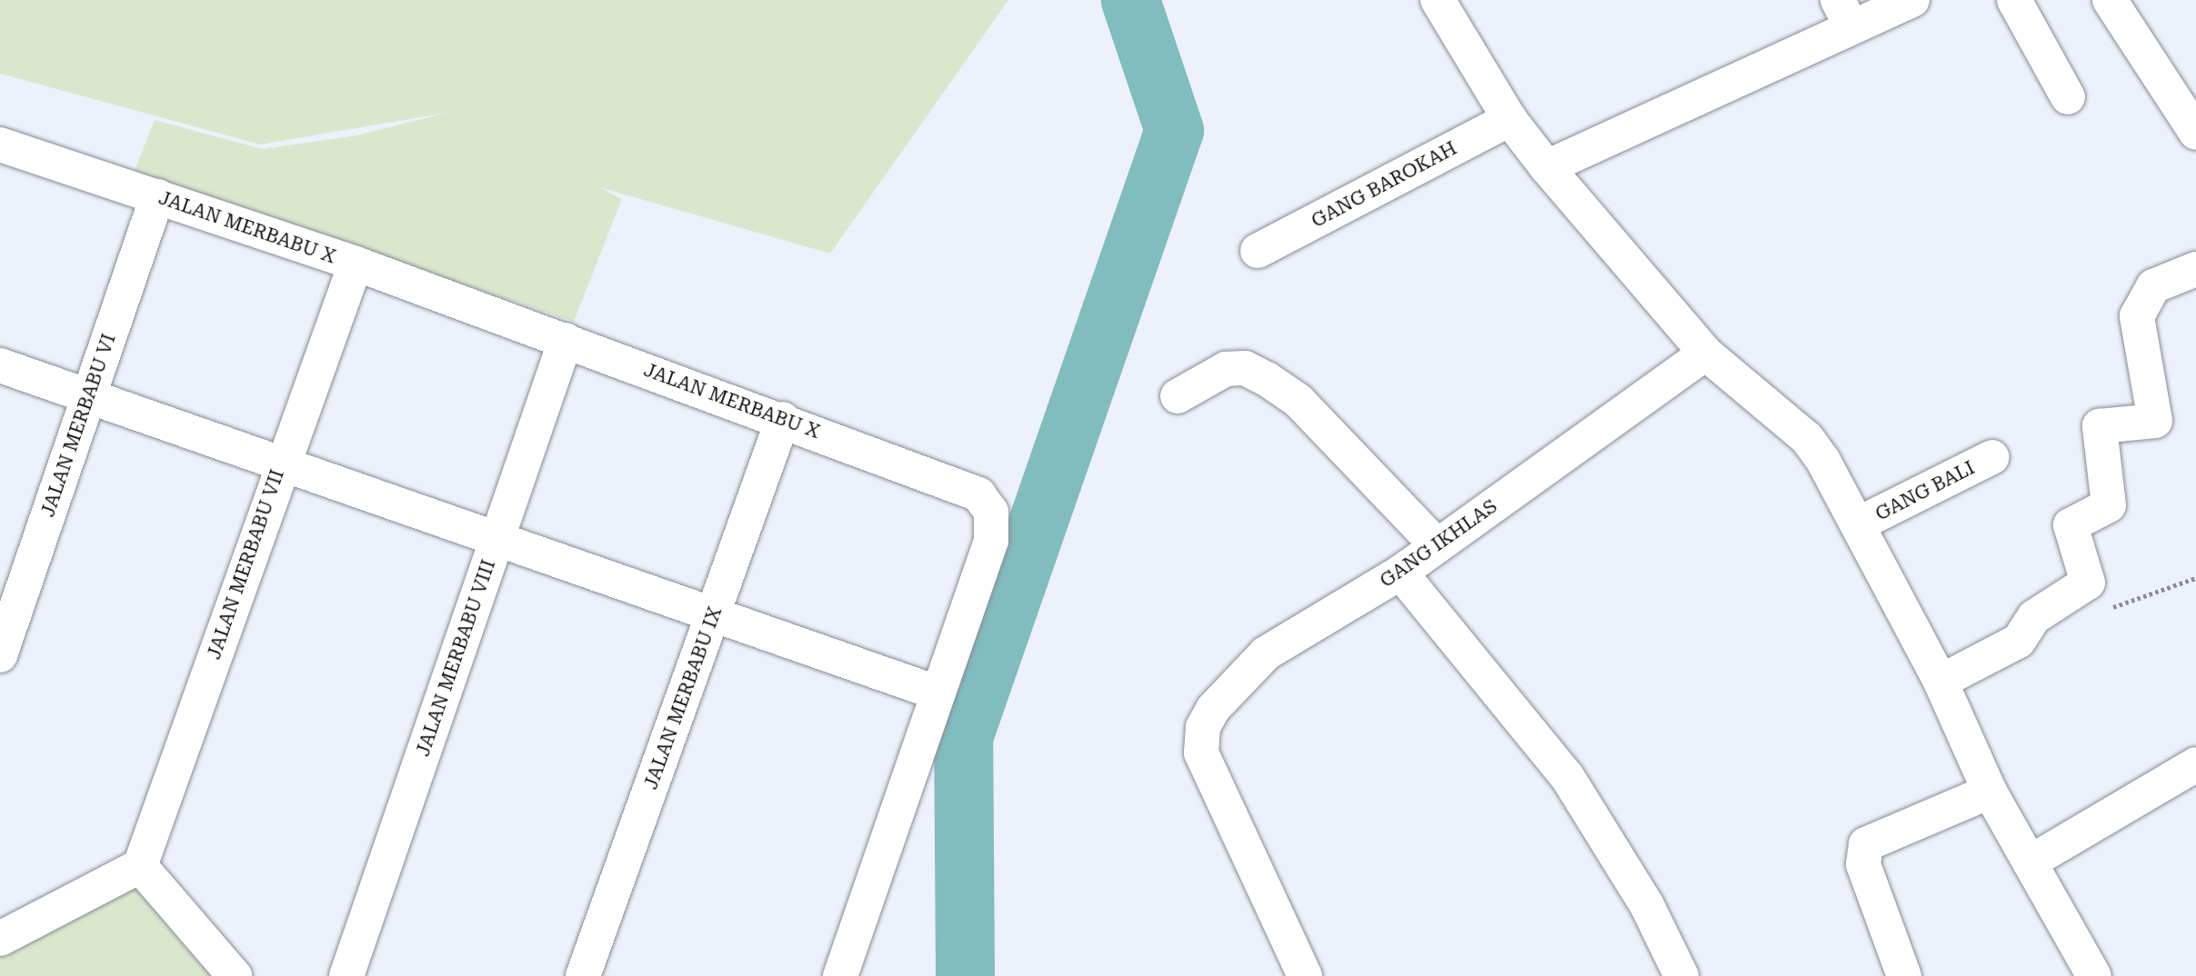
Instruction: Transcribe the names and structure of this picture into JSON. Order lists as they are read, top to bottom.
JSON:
{
  "streets": {
    "street": [
      "GANG BAROKAH",
      "JALAN MERBABU X",
      "JALAN MERBABU VI",
      "GANG BALI",
      "GANG IKHLAS",
      "JALAN MERBABU VII",
      "JALAN MERBABU VIII",
      "JALAN MERBABU IX"
    ]
  },
  "crossings": [
    ["JALAN MERBABU X", "JALAN MERBABU VI"],
    ["JALAN MERBABU X", "JALAN MERBABU VII"],
    ["JALAN MERBABU X", "JALAN MERBABU VIII"],
    ["JALAN MERBABU X", "JALAN MERBABU IX"]
  ]
}
